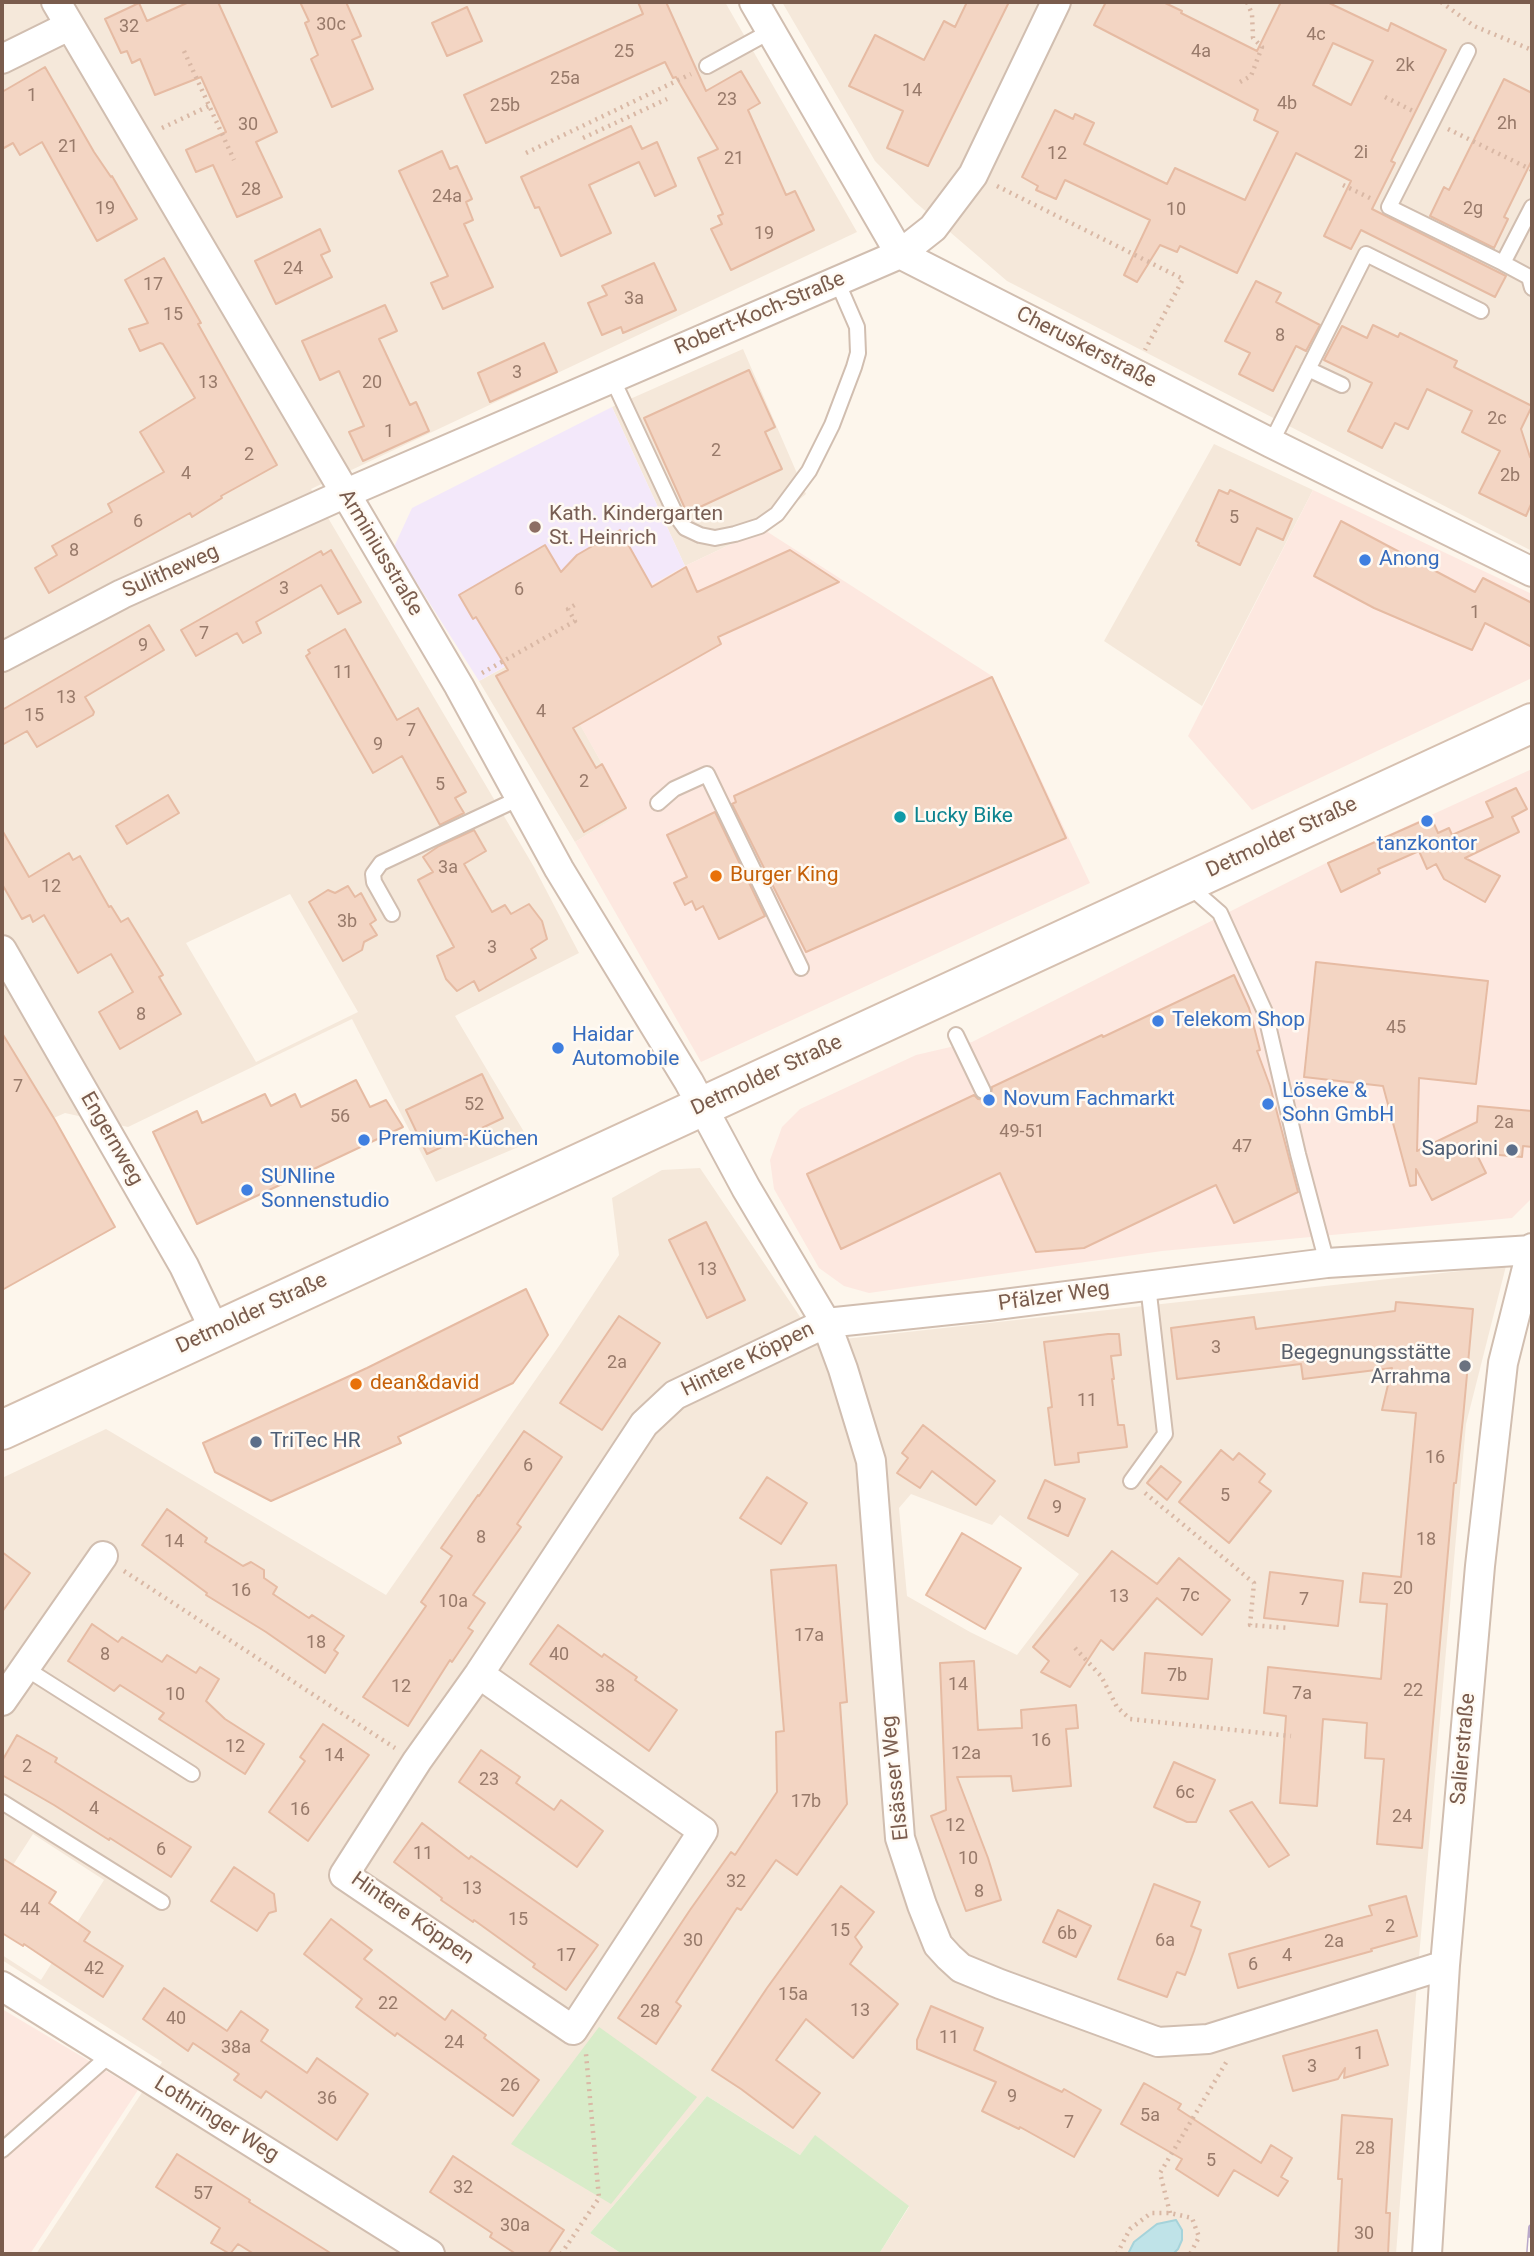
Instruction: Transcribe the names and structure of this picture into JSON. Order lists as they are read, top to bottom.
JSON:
{
  "streets": {
    "main road": ["Detmolder Straße"],
    "street": [
      "Robert-Koch-Straße",
      "Cheruskerstraße",
      "Arminiusstraße",
      "Sulitheweg",
      "Engernweg",
      "Pfälzer Weg",
      "Hintere Köppen",
      "Salierstraße",
      "Elsässer Weg",
      "Lothringer Weg"
    ]
  },
  "crossings": [
    ["Robert-Koch-Straße", "Cheruskerstraße"],
    ["Robert-Koch-Straße", "Arminiusstraße"],
    ["Robert-Koch-Straße", "Sulitheweg"],
    ["Arminiusstraße", "Sulitheweg"],
    ["Arminiusstraße", "Detmolder Straße"],
    ["Detmolder Straße", "Engernweg"],
    ["Pfälzer Weg", "Hintere Köppen"],
    ["Pfälzer Weg", "Salierstraße"],
    ["Pfälzer Weg", "Elsässer Weg"],
    ["Hintere Köppen", "Elsässer Weg"],
    ["Salierstraße", "Elsässer Weg"]
  ],
  "places": [
    "Kath. Kindergarten St. Heinrich",
    "Anong",
    "Lucky Bike",
    "tanzkontor",
    "Burger King",
    "Telekom Shop",
    "Haidar Automobile",
    "Novum Fachmarkt",
    "Löseke & Sohn GmbH",
    "Premium-Küchen",
    "Saporini",
    "SUNline Sonnenstudio",
    "Begegnungsstätte Arrahma",
    "dean&david",
    "TriTec HR"
  ],
  "house_numbers": [
    "30c",
    "32",
    "4c",
    "25",
    "4a",
    "2k",
    "25a",
    "14",
    "1",
    "23",
    "4b",
    "25b",
    "2h",
    "30",
    "21",
    "2i",
    "12",
    "21",
    "28",
    "24a",
    "19",
    "2g",
    "10",
    "19",
    "24",
    "17",
    "3a",
    "15",
    "8",
    "3",
    "13",
    "20",
    "2c",
    "1",
    "2",
    "2",
    "4",
    "2b",
    "5",
    "6",
    "8",
    "3",
    "6",
    "1",
    "7",
    "9",
    "11",
    "13",
    "4",
    "15",
    "7",
    "9",
    "2",
    "5",
    "3a",
    "12",
    "3b",
    "3",
    "8",
    "45",
    "7",
    "52",
    "56",
    "2a",
    "49-51",
    "47",
    "13",
    "3",
    "2a",
    "11",
    "16",
    "6",
    "5",
    "9",
    "8",
    "18",
    "14",
    "20",
    "16",
    "7c",
    "13",
    "7",
    "10a",
    "17a",
    "18",
    "8",
    "40",
    "7b",
    "14",
    "12",
    "38",
    "22",
    "7a",
    "10",
    "16",
    "12",
    "12a",
    "14",
    "2",
    "23",
    "6c",
    "17b",
    "4",
    "16",
    "24",
    "12",
    "6",
    "11",
    "10",
    "32",
    "13",
    "8",
    "44",
    "15",
    "2",
    "15",
    "6b",
    "30",
    "6a",
    "2a",
    "17",
    "4",
    "6",
    "42",
    "15a",
    "22",
    "13",
    "28",
    "40",
    "11",
    "24",
    "38a",
    "1",
    "3",
    "26",
    "9",
    "36",
    "5a",
    "7",
    "28",
    "5",
    "32",
    "57",
    "30a",
    "30"
  ]
}
